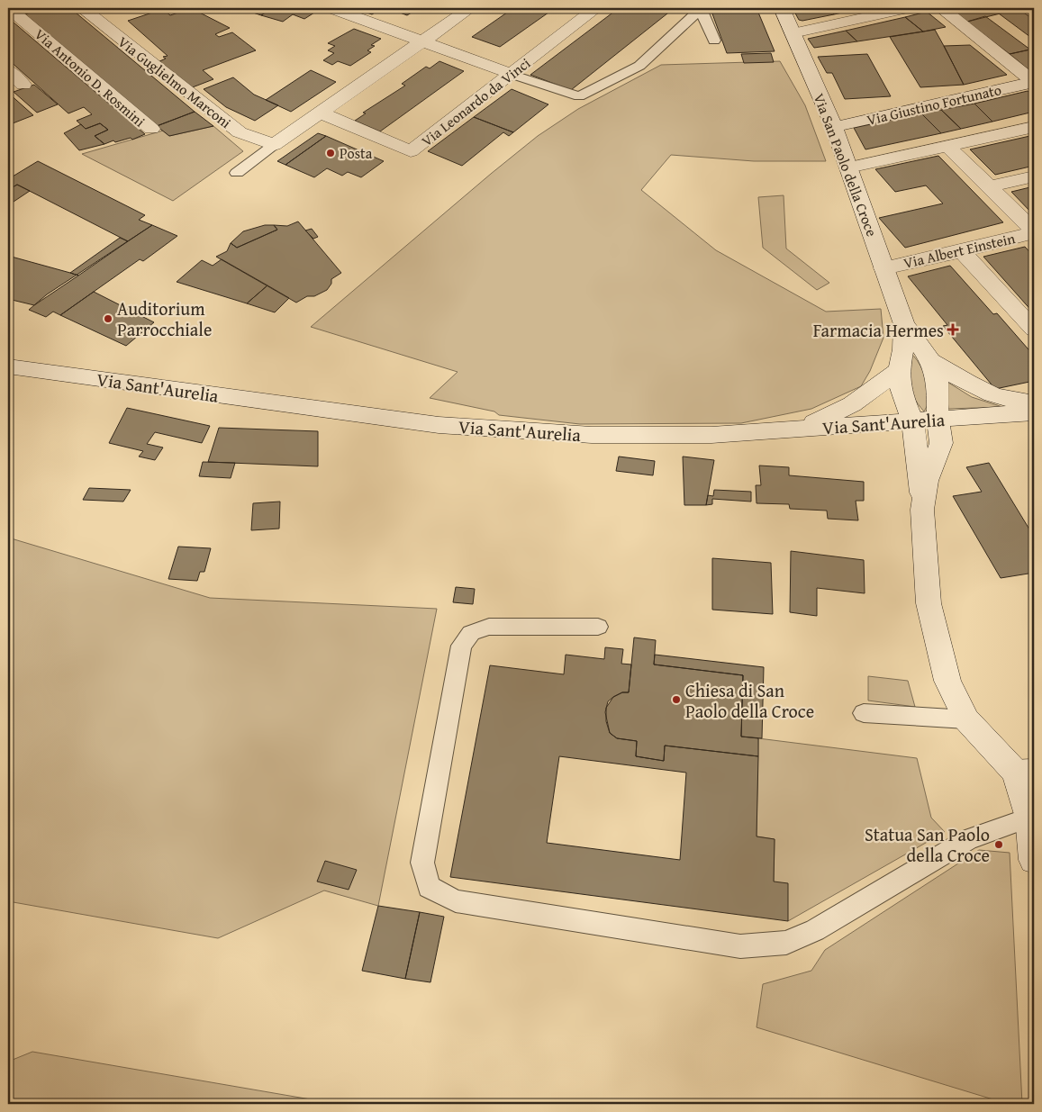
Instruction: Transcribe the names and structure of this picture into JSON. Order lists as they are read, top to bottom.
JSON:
{
  "streets": {
    "street": [
      "Via Antonio D. Rosmini",
      "Via Guglielmo Marconi",
      "Via Leonardo da Vinci",
      "Via Giustino Fortunato",
      "Via San Paolo della Croce",
      "Via Albert Einstein",
      "Via Sant'Aurelia"
    ]
  },
  "crossings": [
    ["Via Giustino Fortunato", "Via San Paolo della Croce"],
    ["Via San Paolo della Croce", "Via Albert Einstein"]
  ],
  "places": {
    "other": [
      "Posta",
      "Auditorium Parrocchiale",
      "Chiesa di San Paolo della Croce",
      "Statua San Paolo della Croce"
    ],
    "health": ["Farmacia Hermes"]
  }
}
